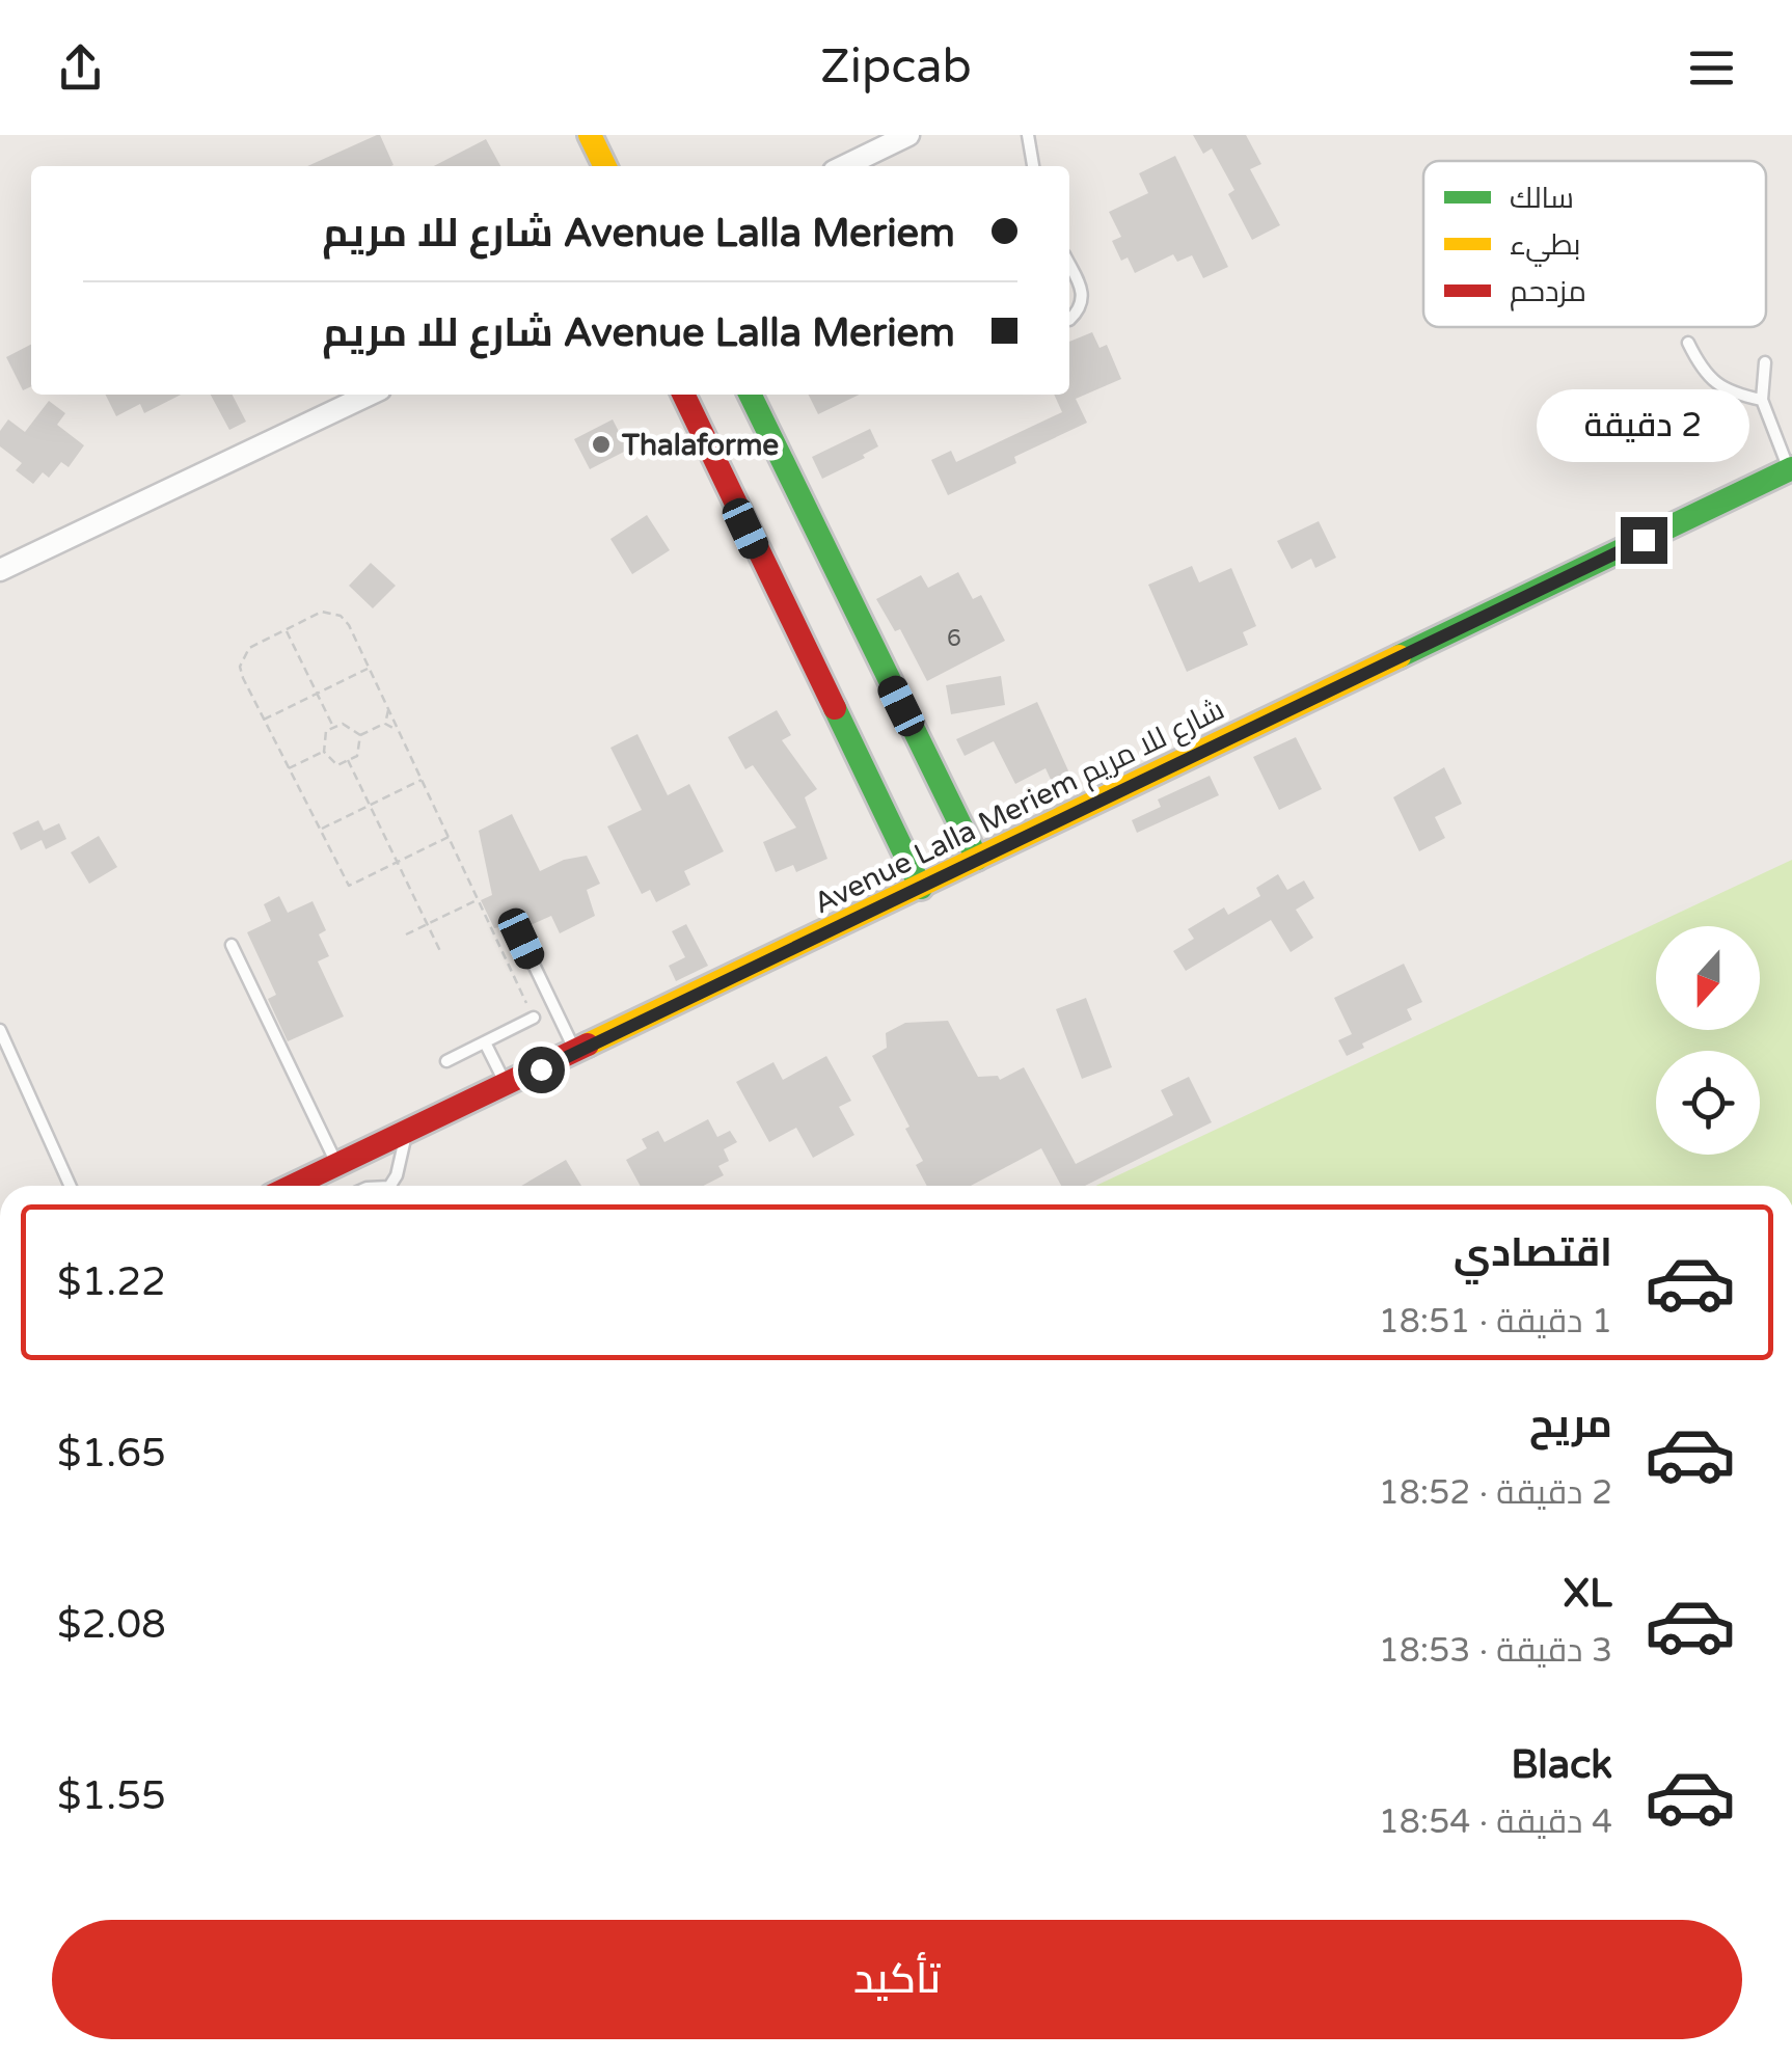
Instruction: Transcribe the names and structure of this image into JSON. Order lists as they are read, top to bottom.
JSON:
{
  "streets": {
    "street": ["Avenue Lalla Meriem شارع للا مريم"]
  },
  "places": ["Thalaforme"],
  "house_numbers": ["6"],
  "legend": ["سالك", "بطيء", "مزدحم"],
  "north": "bottom",
  "page": {
    "header": "Zipcab",
    "banner": ["Avenue Lalla Meriem شارع للا مريم", "Avenue Lalla Meriem شارع للا مريم"],
    "bubble": "2 دقيقة",
    "list": [
      {
        "name": "اقتصادي",
        "note": "1 دقيقة · 18:51",
        "value": "$1.22"
      },
      {
        "name": "مريح",
        "note": "2 دقيقة · 18:52",
        "value": "$1.65"
      },
      {
        "name": "XL",
        "note": "3 دقيقة · 18:53",
        "value": "$2.08"
      },
      {
        "name": "Black",
        "note": "4 دقيقة · 18:54",
        "value": "$1.55"
      }
    ],
    "buttons": "تأكيد"
  }
}
